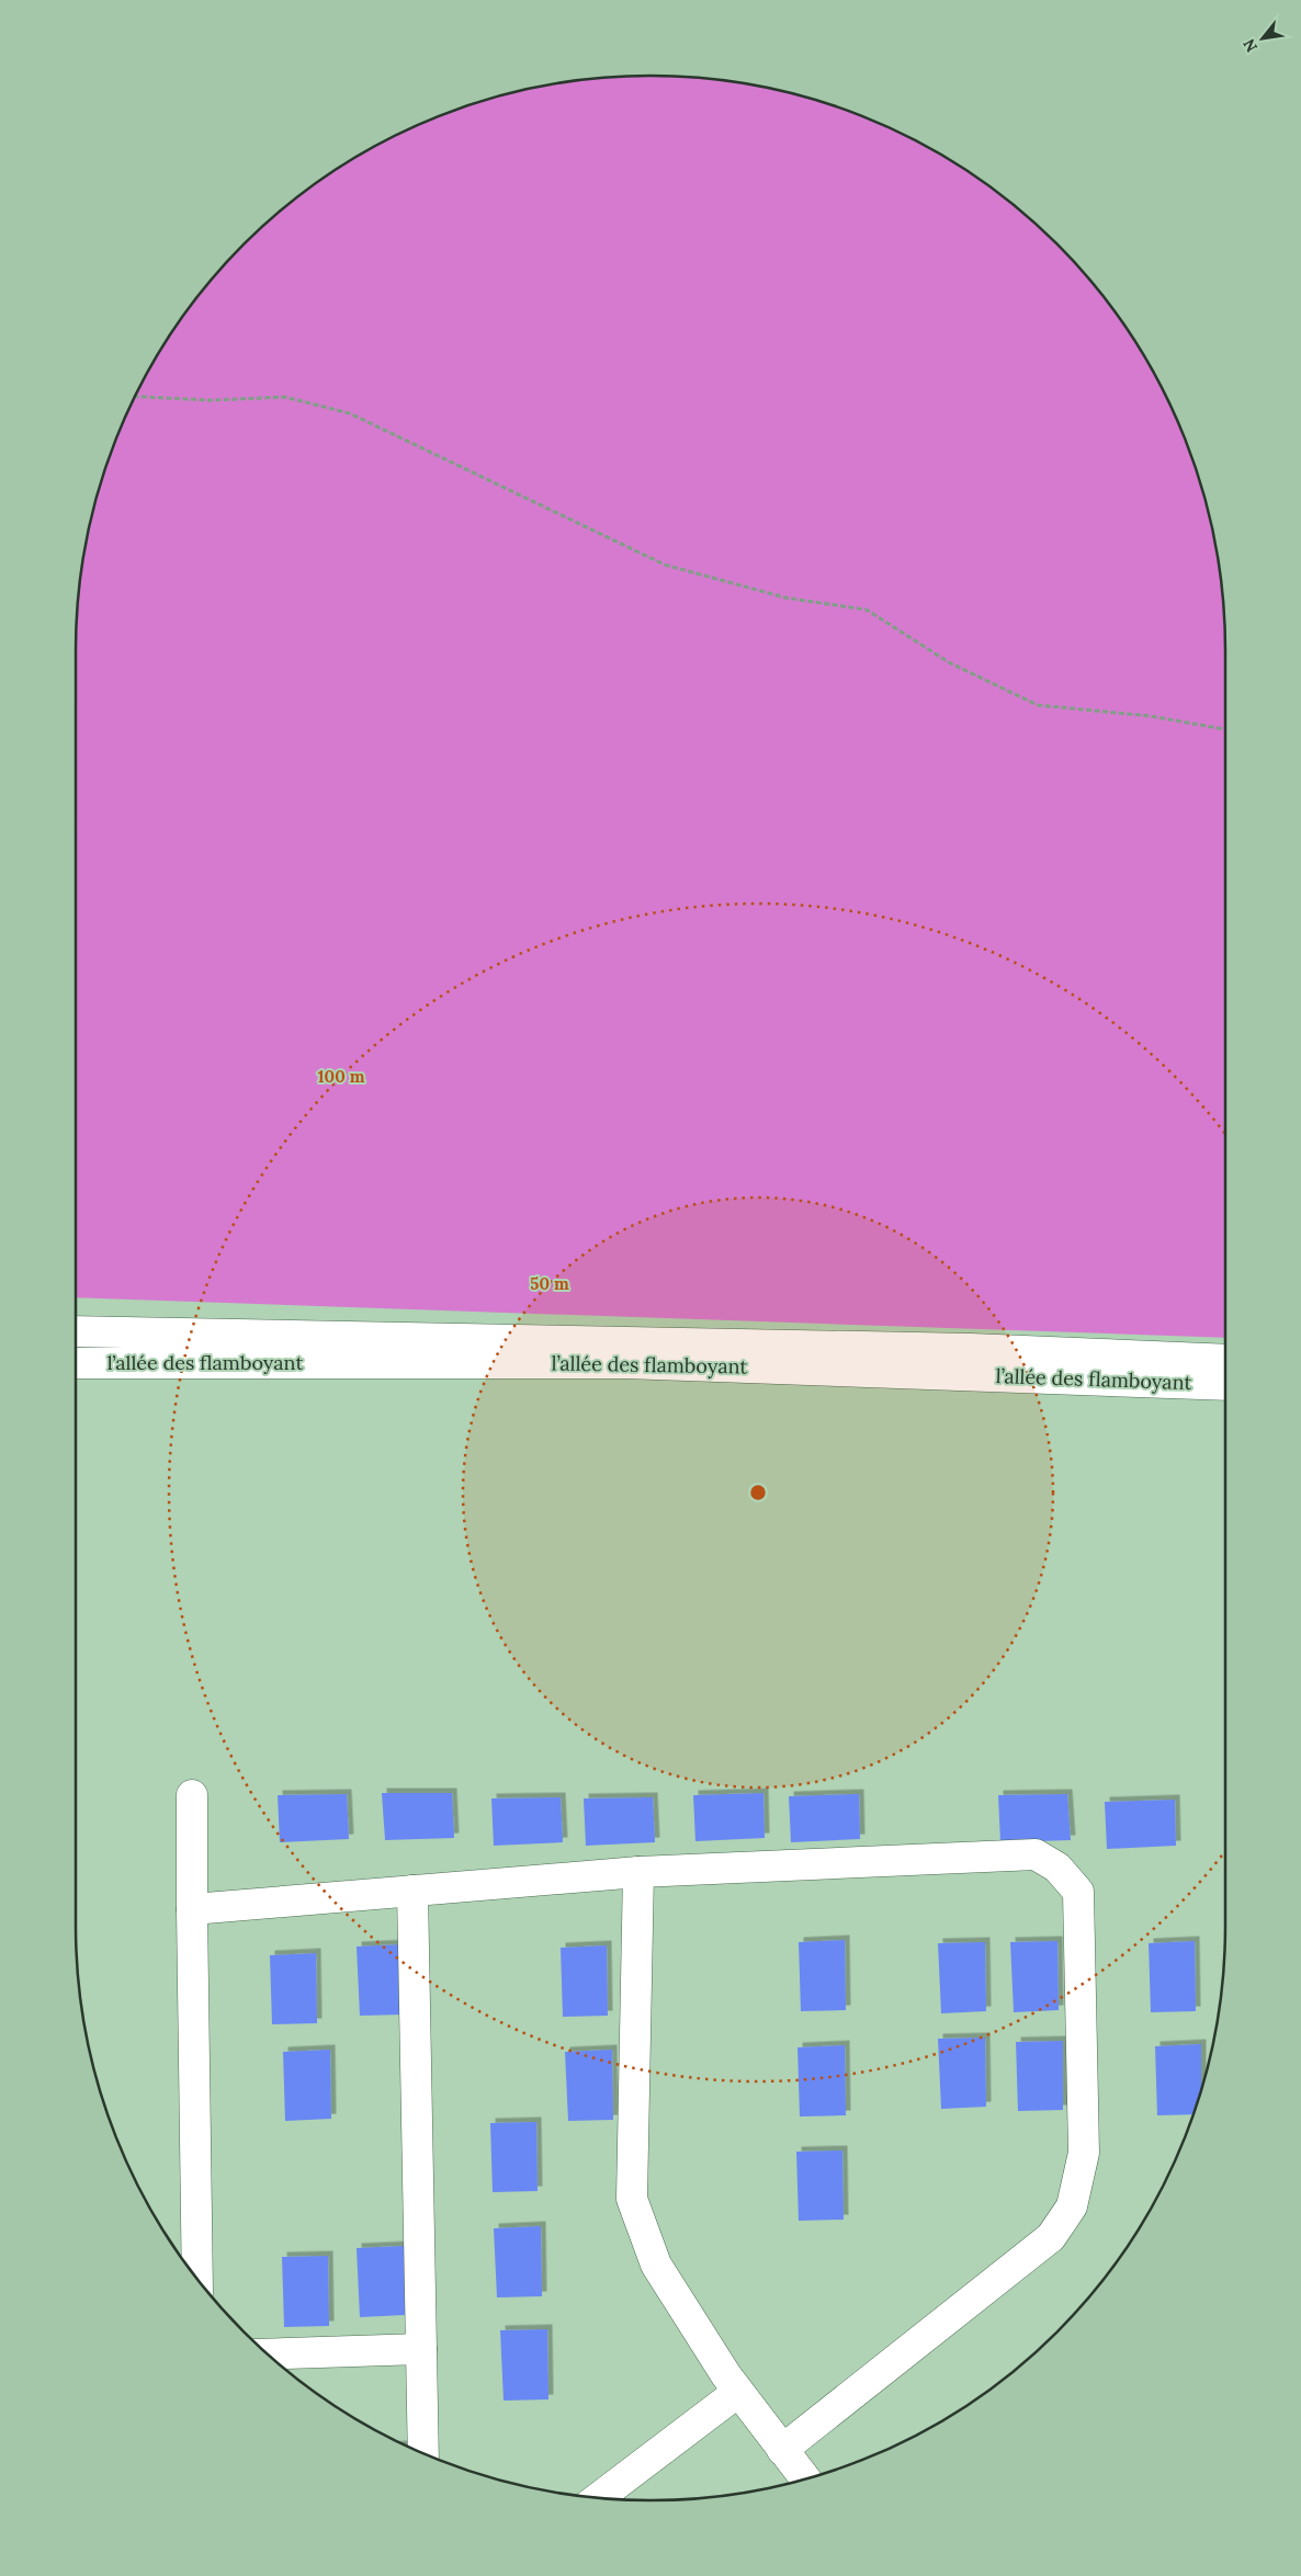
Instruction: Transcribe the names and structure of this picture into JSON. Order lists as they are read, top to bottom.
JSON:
{
  "streets": {
    "street": ["l’allée des flamboyant"]
  },
  "north": "bottom left",
  "rings": ["100 m", "50 m"]
}
